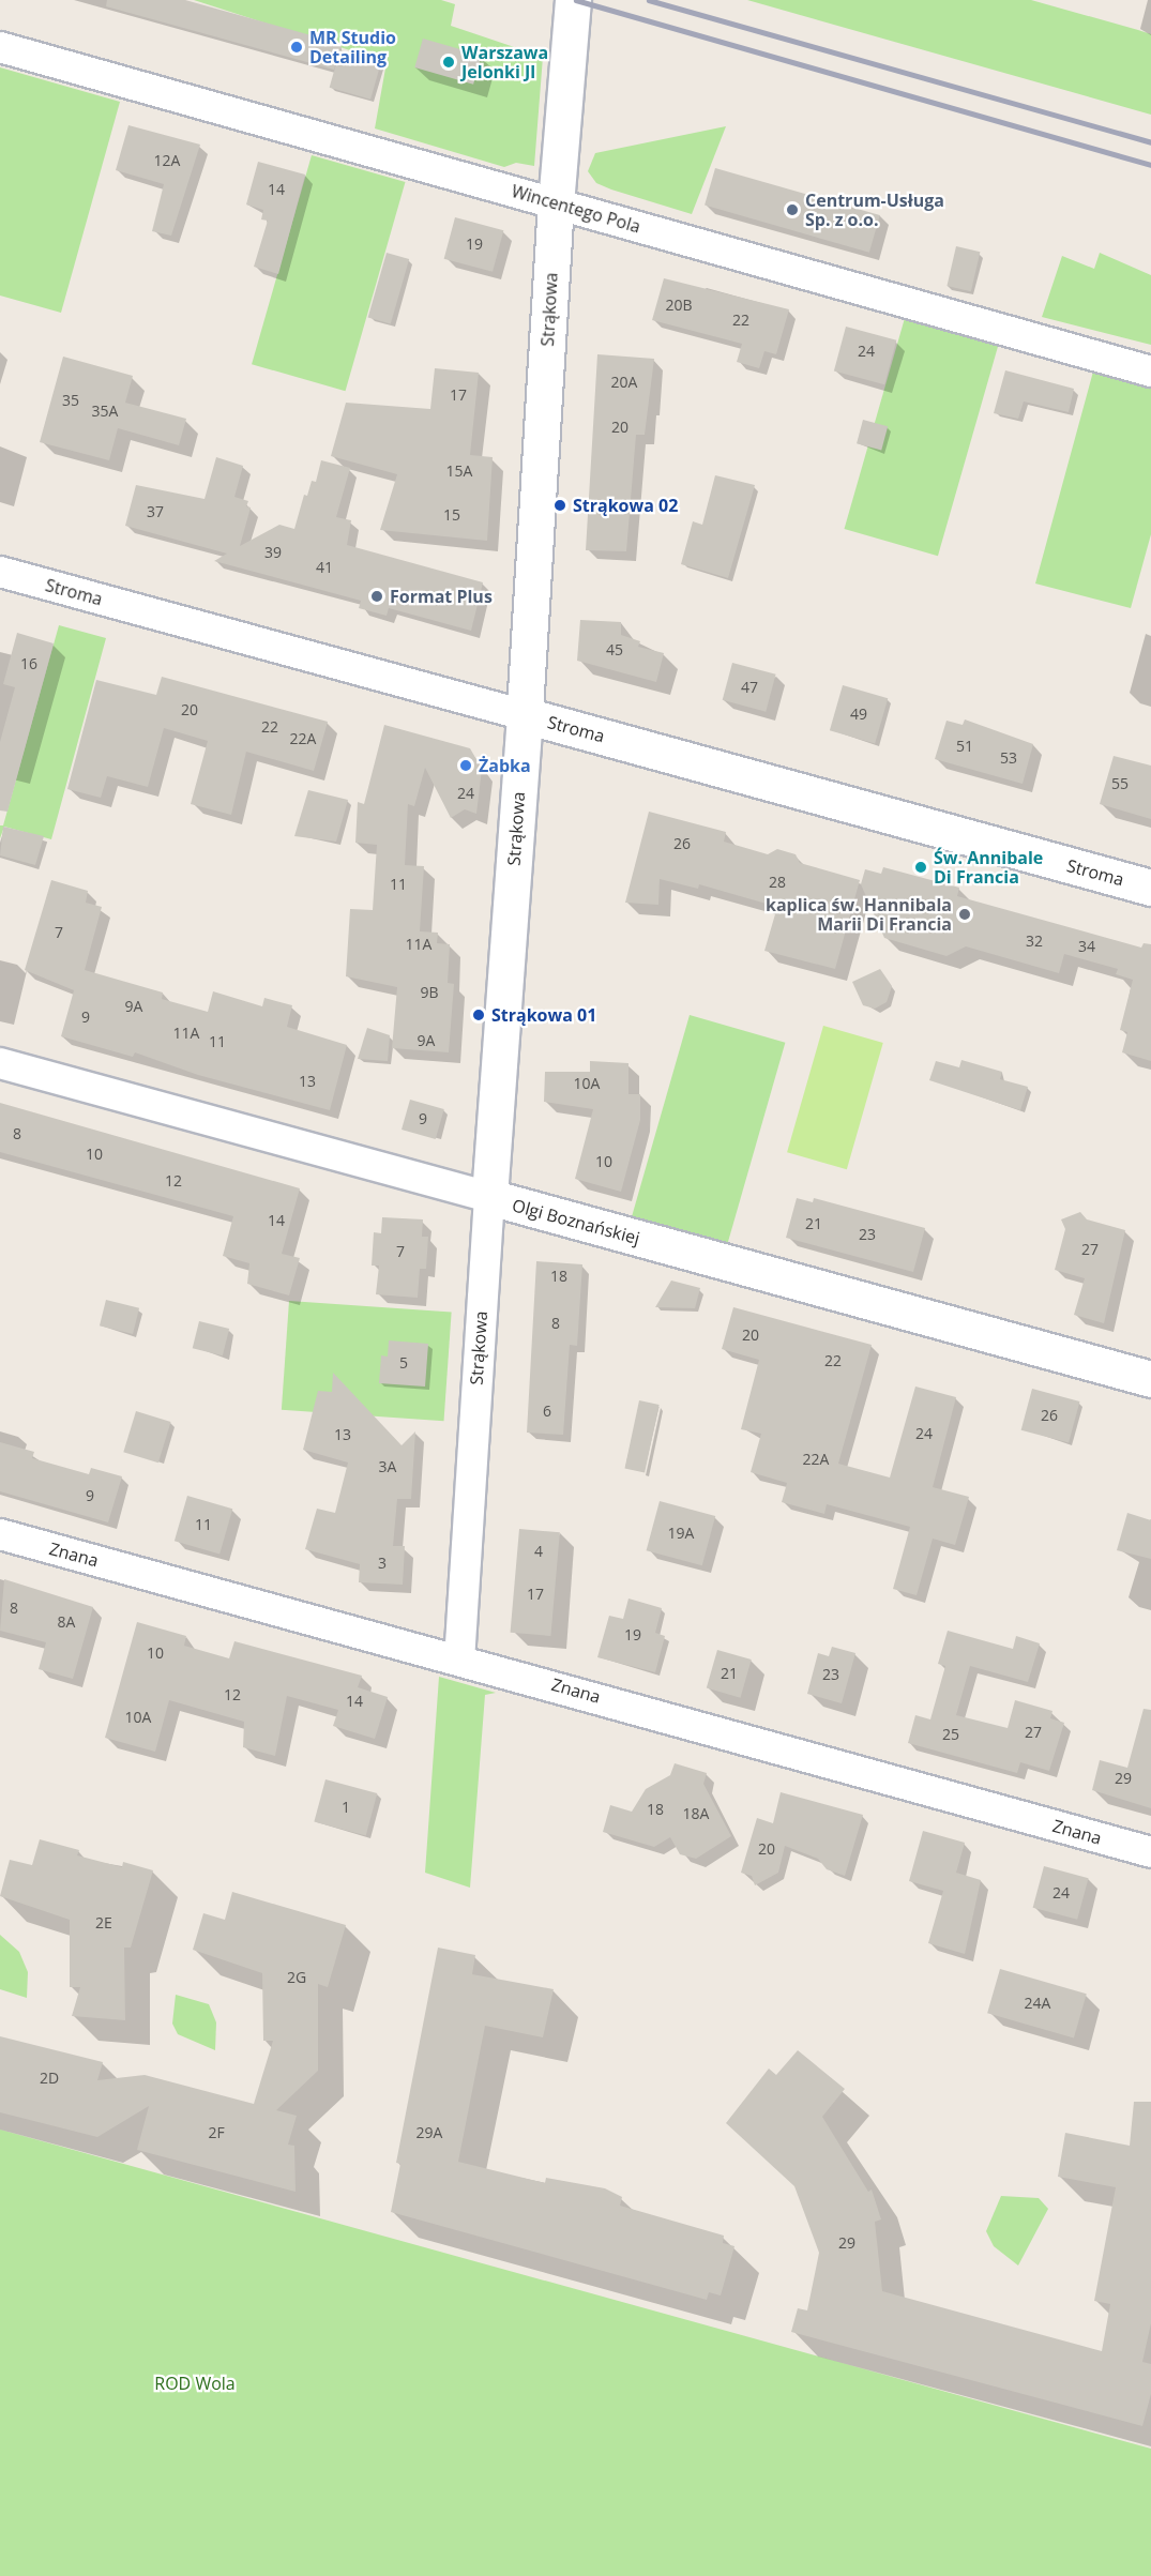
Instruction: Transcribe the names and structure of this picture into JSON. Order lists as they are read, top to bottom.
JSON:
{
  "streets": {
    "street": [
      "Wincentego Pola",
      "Strąkowa",
      "Stroma",
      "Olgi Boznańskiej",
      "Znana"
    ]
  },
  "crossings": [
    ["Wincentego Pola", "Strąkowa"],
    ["Strąkowa", "Stroma"],
    ["Strąkowa", "Olgi Boznańskiej"],
    ["Strąkowa", "Znana"]
  ],
  "parks": ["ROD Wola"],
  "places": [
    "MR Studio Detailing",
    "Warszawa Jelonki Jl",
    "Centrum-Usługa Sp. z o.o.",
    "Strąkowa 02",
    "Format Plus",
    "Żabka",
    "Św. Annibale Di Francia",
    "kaplica św. Hannibala Marii Di Francia",
    "Strąkowa 01"
  ],
  "house_numbers": [
    "12A",
    "14",
    "19",
    "20B",
    "22",
    "24",
    "20A",
    "17",
    "35",
    "35A",
    "20",
    "15A",
    "37",
    "15",
    "39",
    "41",
    "45",
    "16",
    "47",
    "20",
    "49",
    "22",
    "22A",
    "51",
    "53",
    "55",
    "24",
    "26",
    "28",
    "11",
    "7",
    "32",
    "11A",
    "34",
    "9B",
    "9A",
    "9",
    "11A",
    "9A",
    "11",
    "13",
    "10A",
    "9",
    "8",
    "10",
    "10",
    "12",
    "14",
    "21",
    "23",
    "27",
    "7",
    "18",
    "8",
    "20",
    "22",
    "5",
    "6",
    "26",
    "24",
    "13",
    "22A",
    "3A",
    "9",
    "11",
    "19A",
    "4",
    "3",
    "17",
    "8",
    "8A",
    "19",
    "10",
    "21",
    "23",
    "12",
    "14",
    "10A",
    "27",
    "25",
    "29",
    "1",
    "18",
    "18A",
    "20",
    "24",
    "2E",
    "2G",
    "24A",
    "2D",
    "2F",
    "29A",
    "29"
  ]
}
